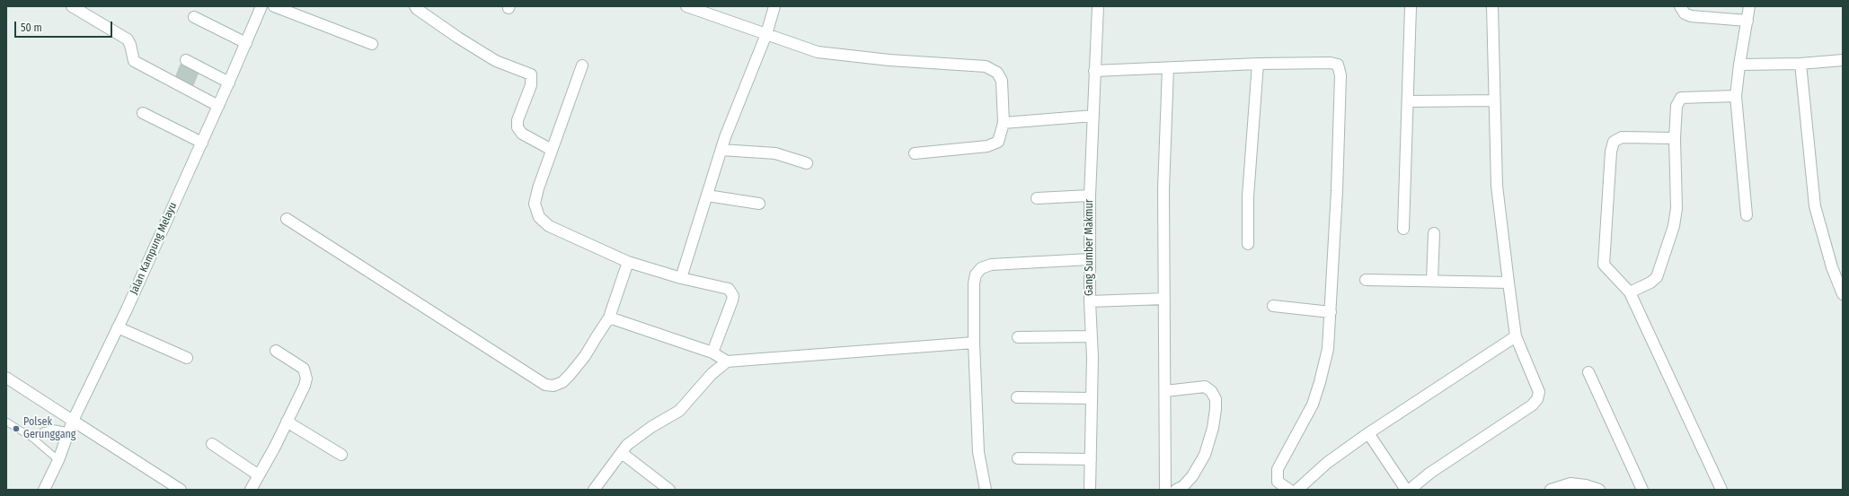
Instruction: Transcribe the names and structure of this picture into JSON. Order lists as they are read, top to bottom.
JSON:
{
  "streets": {
    "street": ["Gang Sumber Makmur", "Jalan Kampung Melayu"]
  },
  "places": ["Polsek Gerunggang"],
  "scale_bar": "50 m"
}
